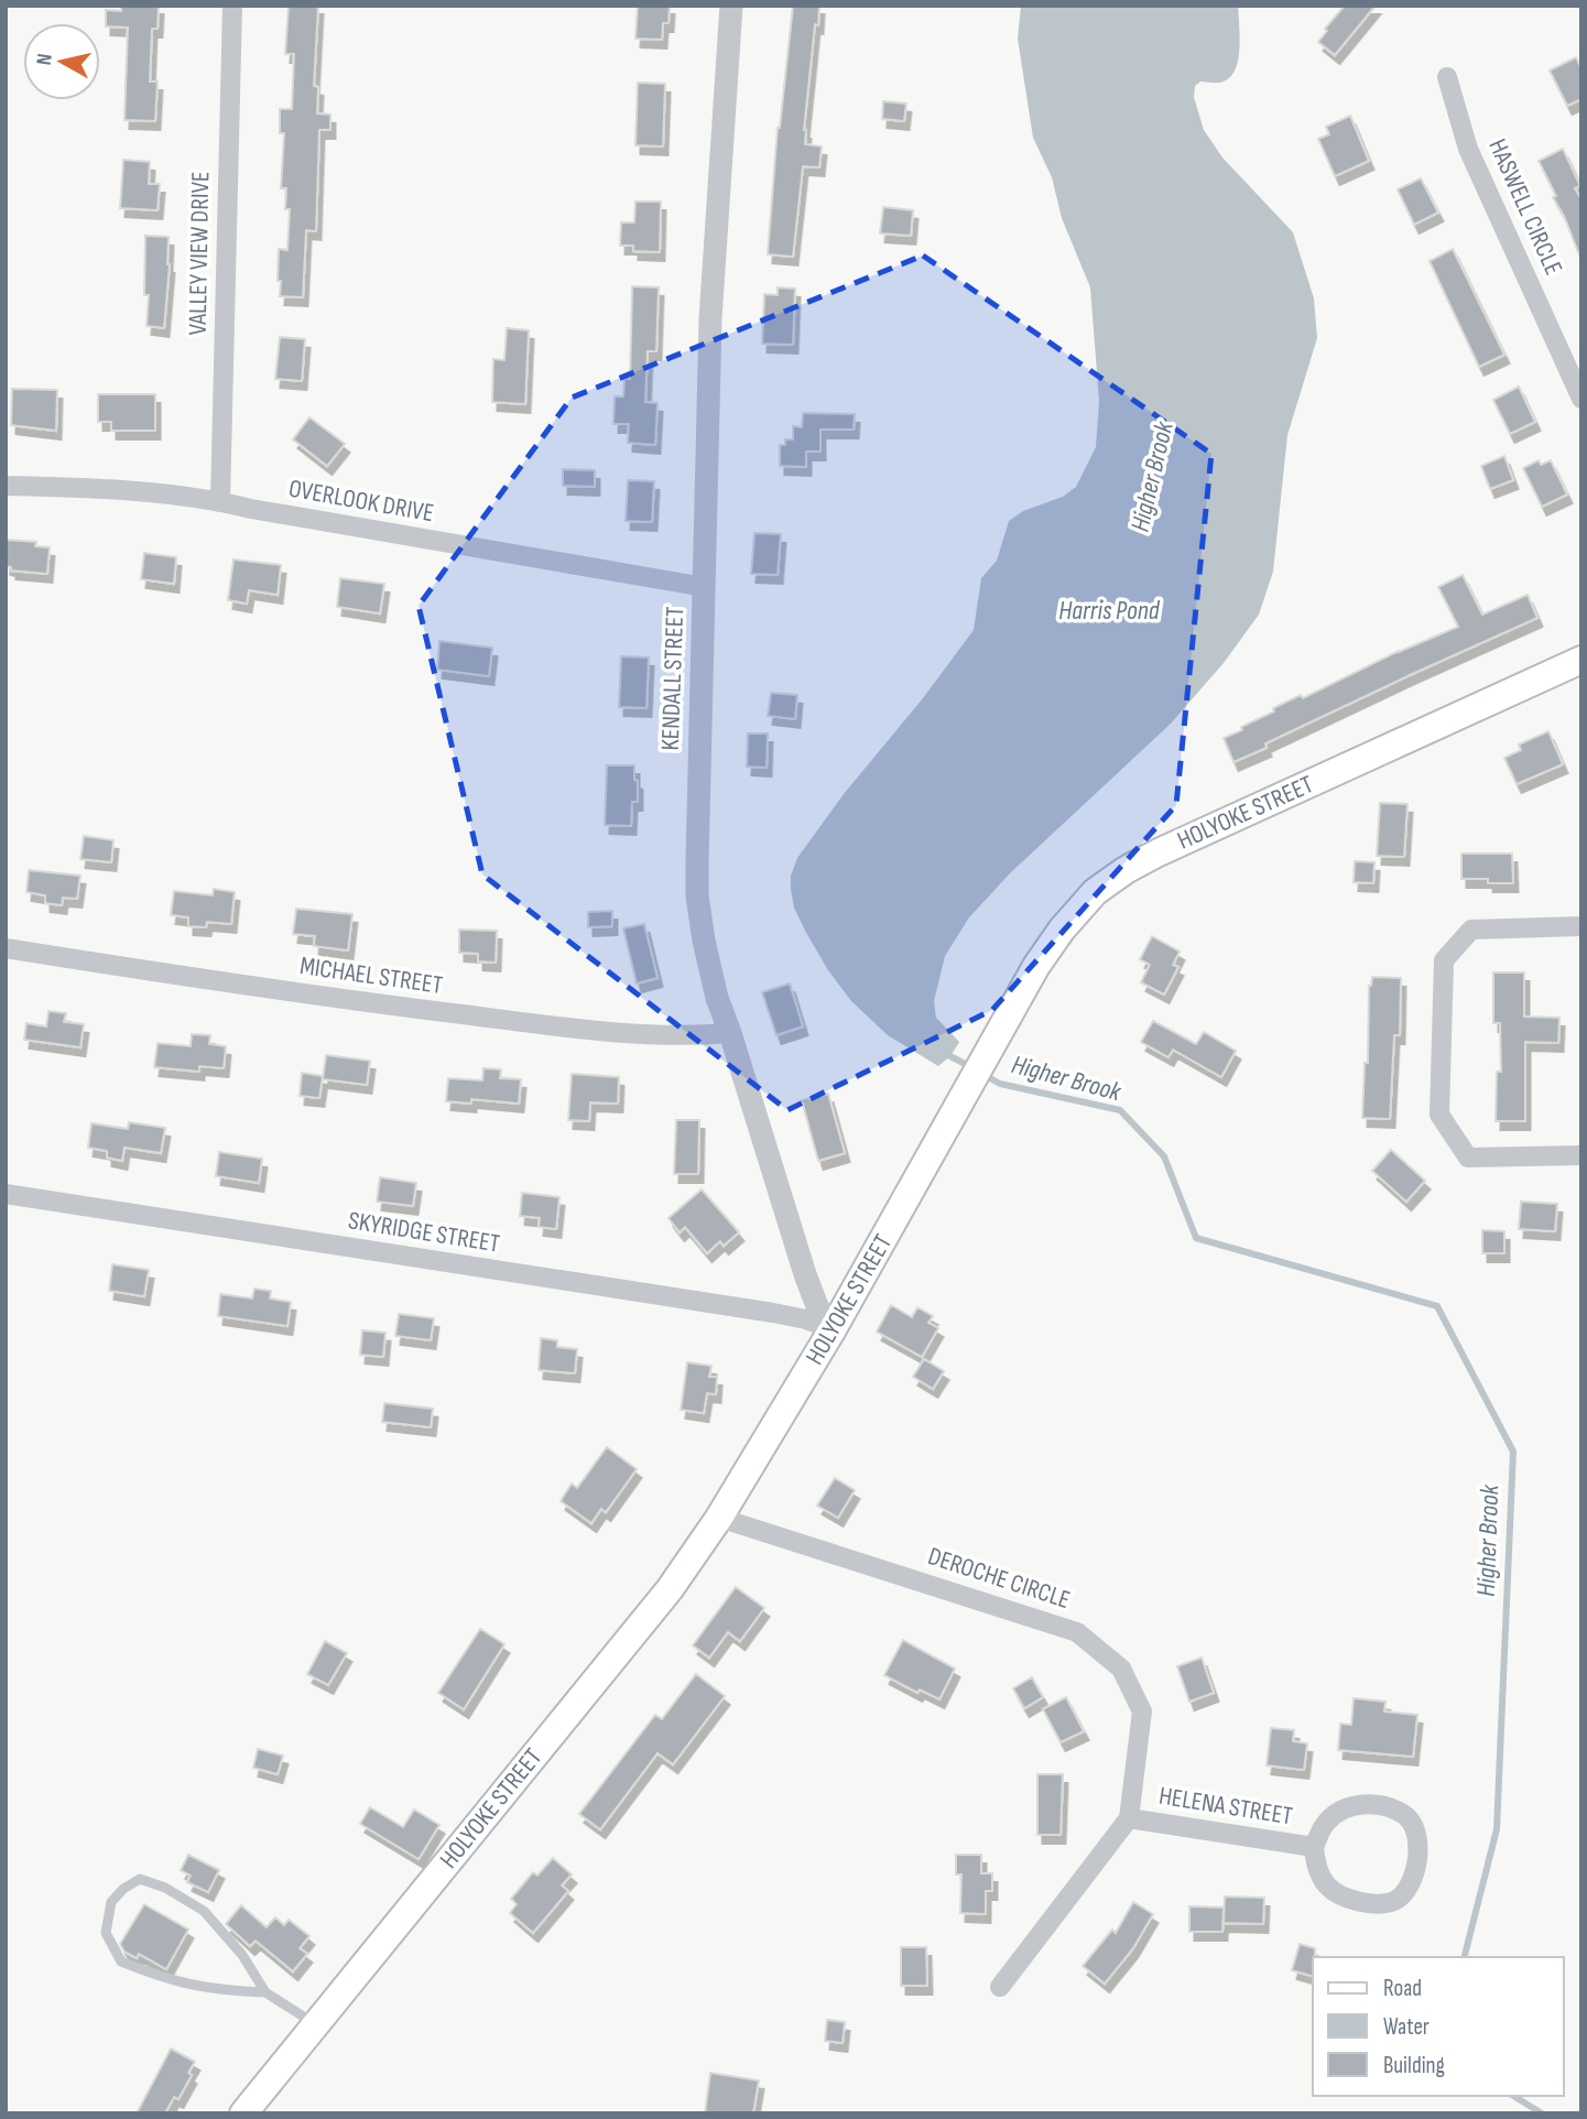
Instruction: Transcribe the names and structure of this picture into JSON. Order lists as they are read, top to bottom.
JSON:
{
  "streets": {
    "main road": ["HOLYOKE STREET"],
    "street": [
      "HASWELL CIRCLE",
      "VALLEY VIEW DRIVE",
      "OVERLOOK DRIVE",
      "KENDALL STREET",
      "MICHAEL STREET",
      "SKYRIDGE STREET",
      "DEROCHE CIRCLE",
      "HELENA STREET"
    ]
  },
  "crossings": [
    ["VALLEY VIEW DRIVE", "OVERLOOK DRIVE"],
    ["OVERLOOK DRIVE", "KENDALL STREET"],
    ["KENDALL STREET", "HOLYOKE STREET"],
    ["KENDALL STREET", "MICHAEL STREET"],
    ["KENDALL STREET", "SKYRIDGE STREET"],
    ["HOLYOKE STREET", "SKYRIDGE STREET"],
    ["HOLYOKE STREET", "DEROCHE CIRCLE"],
    ["DEROCHE CIRCLE", "HELENA STREET"]
  ],
  "water": ["Higher Brook", "Harris Pond"],
  "legend": ["Road", "Water", "Building"],
  "north": "left"
}
